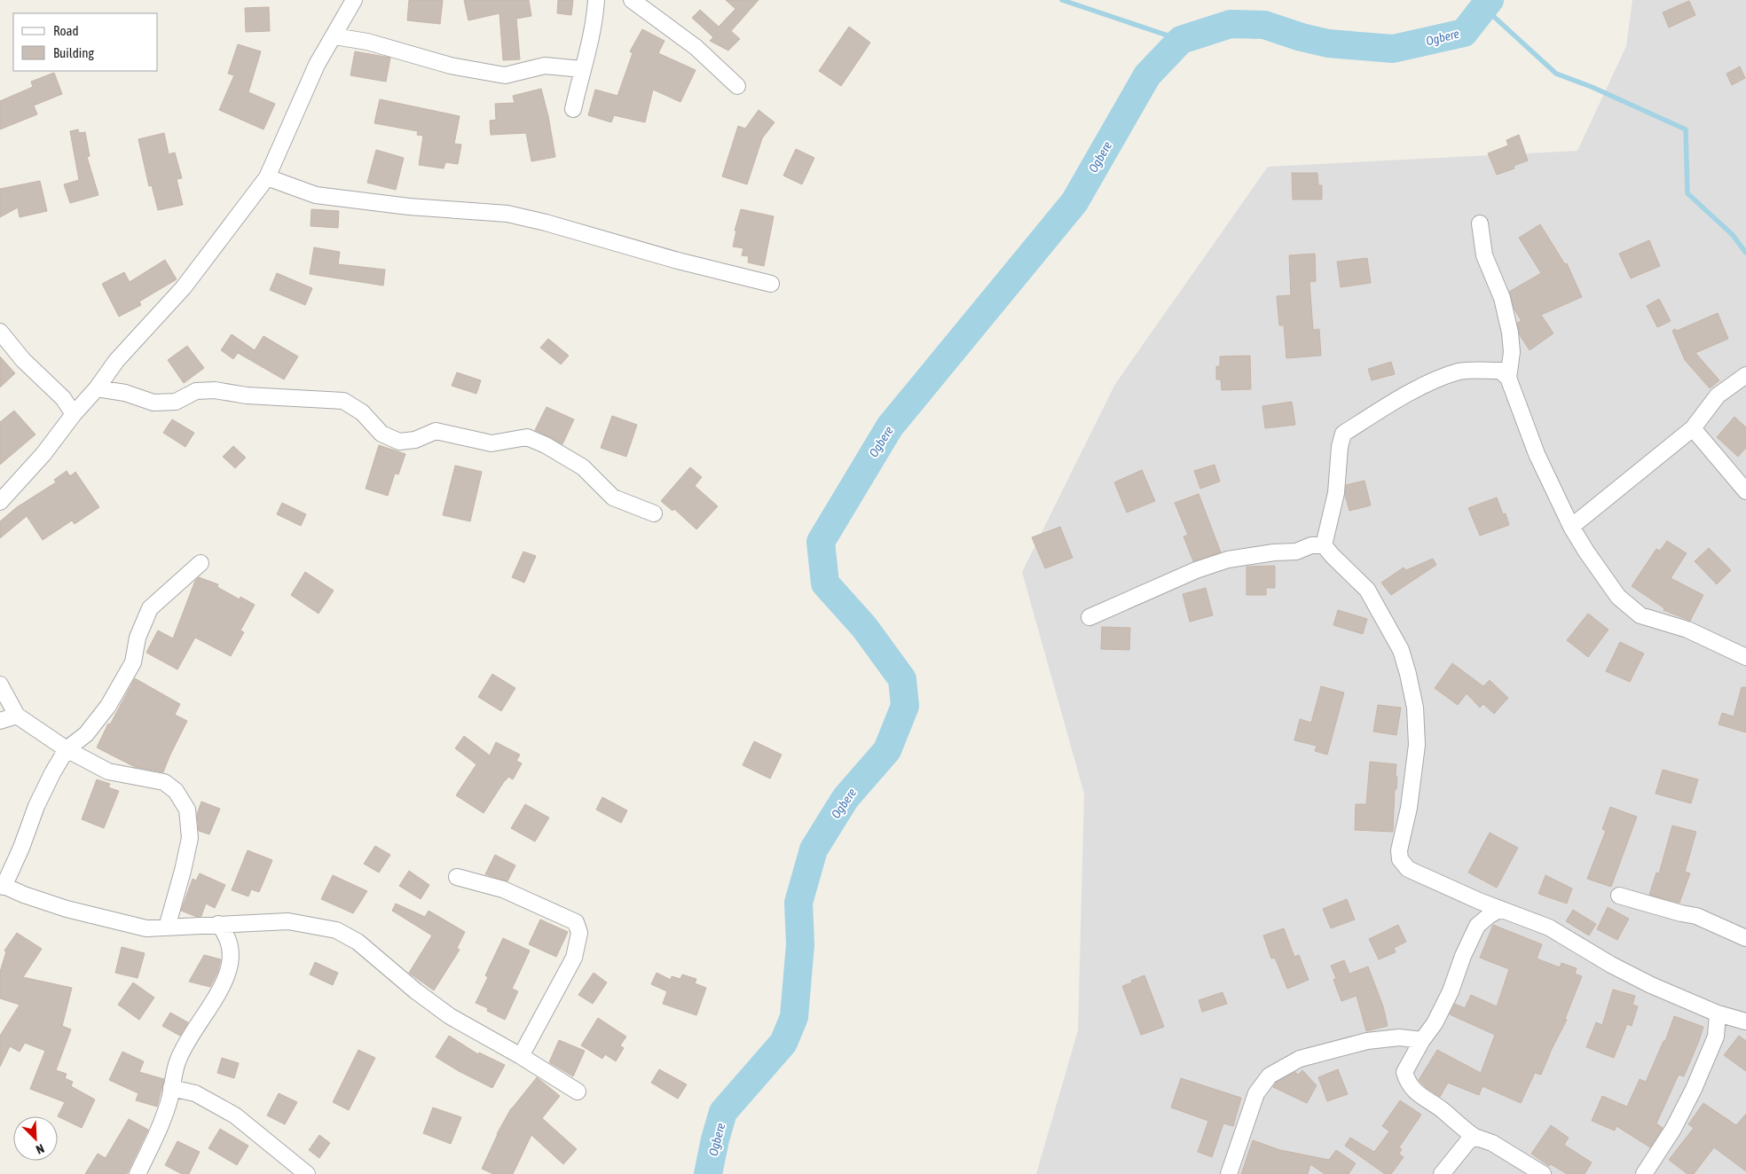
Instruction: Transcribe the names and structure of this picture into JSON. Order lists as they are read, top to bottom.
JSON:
{
  "water": ["Ogbere"],
  "legend": ["Road", "Building"],
  "north": "bottom right"
}
